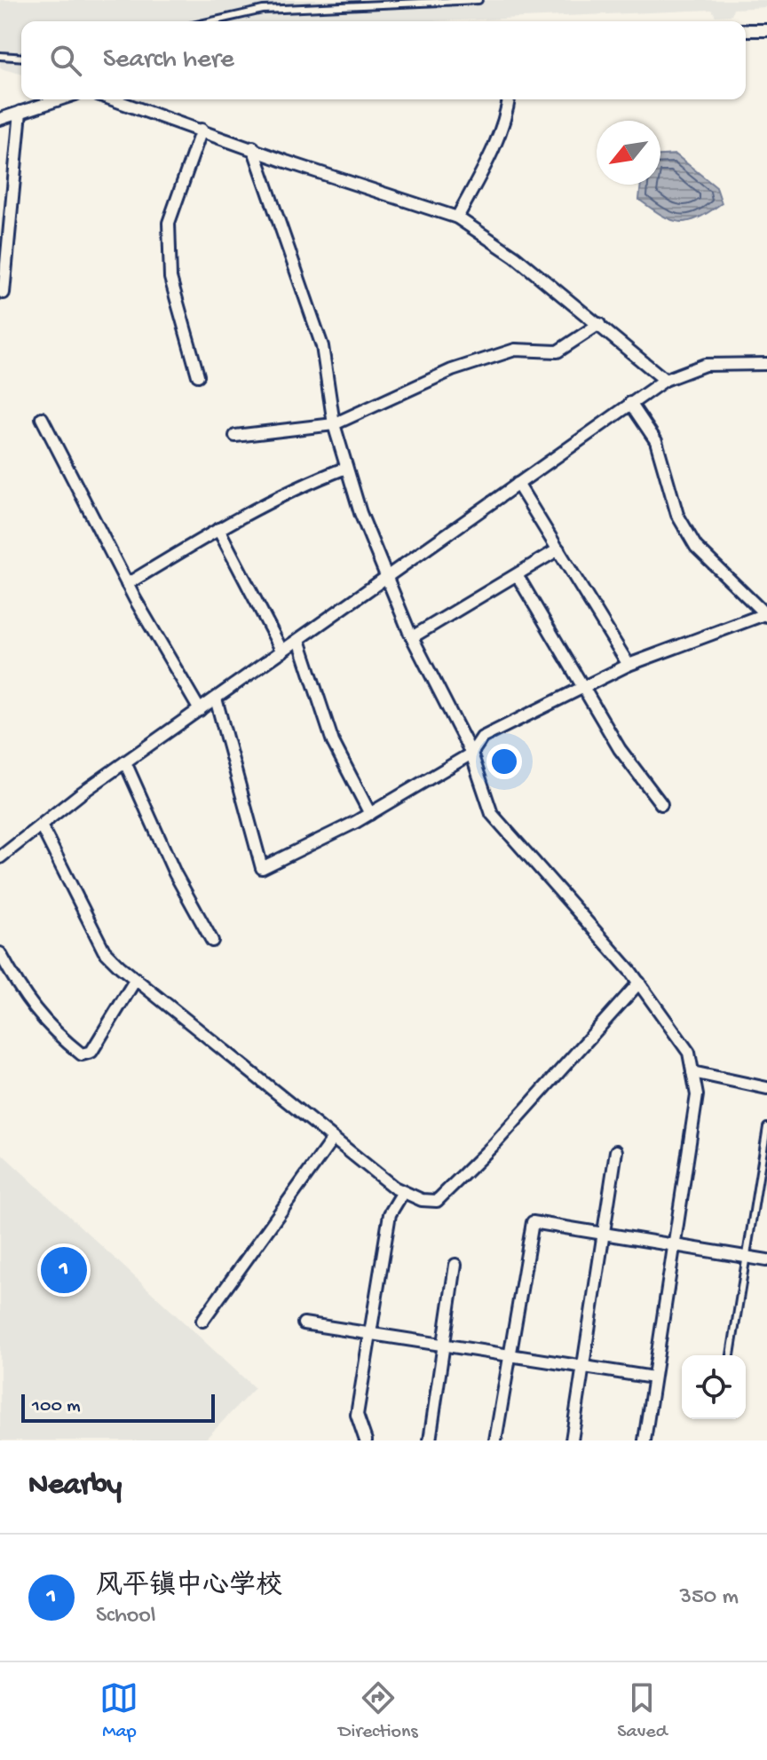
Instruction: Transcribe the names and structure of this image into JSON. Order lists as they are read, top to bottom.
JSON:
{
  "scale_bar": "100 m",
  "north": "bottom left",
  "page": {
    "search": "Search here",
    "pins": "1",
    "scale": "100 m",
    "heading": "Nearby",
    "list": [
      {
        "mark": "1",
        "name": "风平镇中心学校",
        "note": "School",
        "value": "350 m"
      }
    ],
    "nav": ["Map", "Directions", "Saved"]
  }
}
